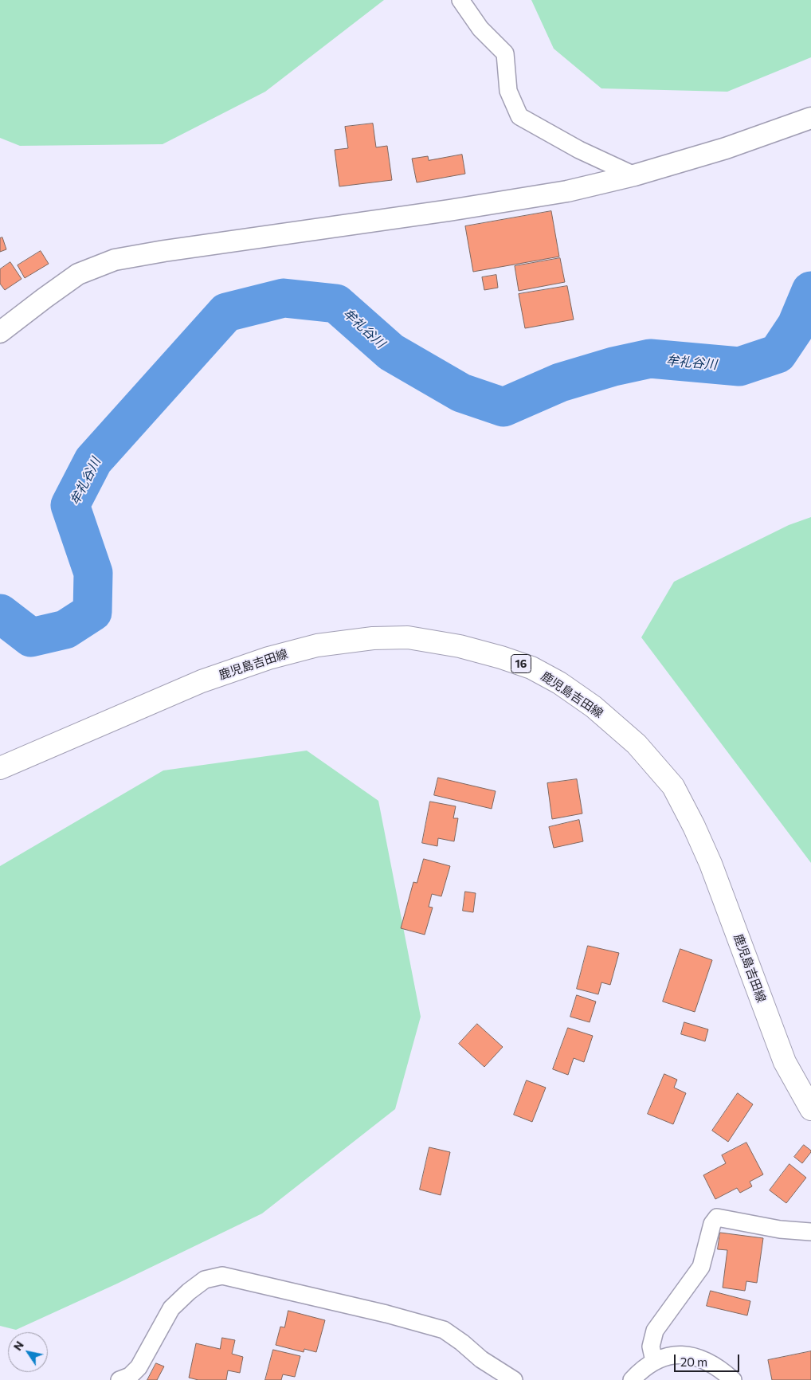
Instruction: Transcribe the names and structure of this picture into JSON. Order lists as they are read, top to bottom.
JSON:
{
  "streets": {
    "main road": ["16", "鹿児島吉田線"]
  },
  "water": ["牟礼谷川"],
  "scale_bar": "20 m",
  "north": "top left"
}
